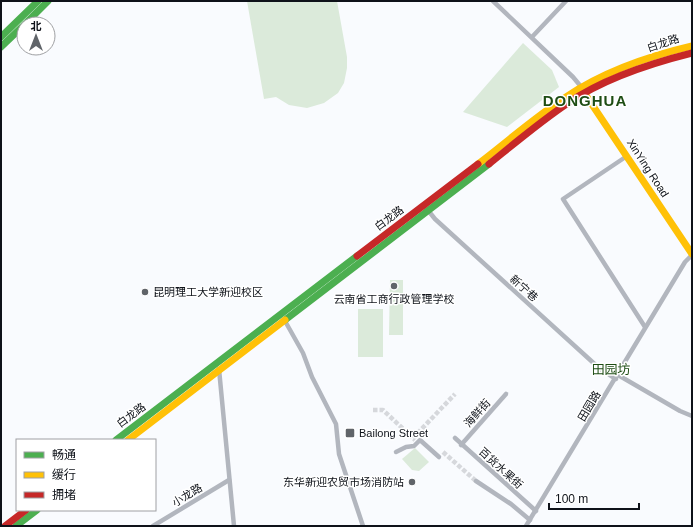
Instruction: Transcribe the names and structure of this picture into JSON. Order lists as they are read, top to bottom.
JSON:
{
  "streets": {
    "main road": ["白龙路", "XinYing Road"],
    "street": [
      "新宁巷",
      "田园路",
      "海鲜街",
      "百货水果街",
      "小龙路"
    ]
  },
  "crossings": [
    ["白龙路", "XinYing Road"],
    ["白龙路", "新宁巷"],
    ["XinYing Road", "田园路"],
    ["新宁巷", "田园路"],
    ["田园路", "百货水果街"],
    ["海鲜街", "百货水果街"]
  ],
  "districts": ["DONGHUA", "田园坊"],
  "places": {
    "other": ["云南省工商行政管理学校", "昆明理工大学新迎校区", "东华新迎农贸市场消防站"],
    "transit": ["Bailong Street"]
  },
  "legend": ["畅通", "缓行", "拥堵"],
  "scale_bar": "100 m",
  "north": "top"
}
